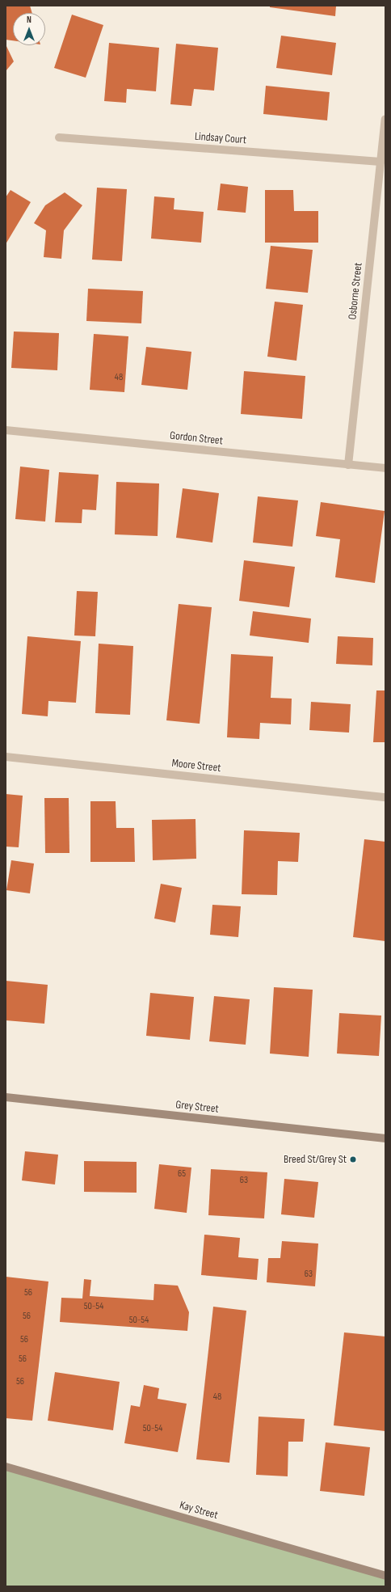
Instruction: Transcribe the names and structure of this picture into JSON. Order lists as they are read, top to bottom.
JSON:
{
  "streets": {
    "street": [
      "Lindsay Court",
      "Osborne Street",
      "Gordon Street",
      "Moore Street",
      "Grey Street",
      "Kay Street"
    ]
  },
  "crossings": [
    ["Lindsay Court", "Osborne Street"],
    ["Osborne Street", "Gordon Street"]
  ],
  "places": ["Breed St/Grey St"],
  "house_numbers": [
    "48",
    "65",
    "63",
    "63",
    "56",
    "50-54",
    "56",
    "50-54",
    "56",
    "56",
    "56",
    "48",
    "50-54"
  ],
  "north": "top"
}
